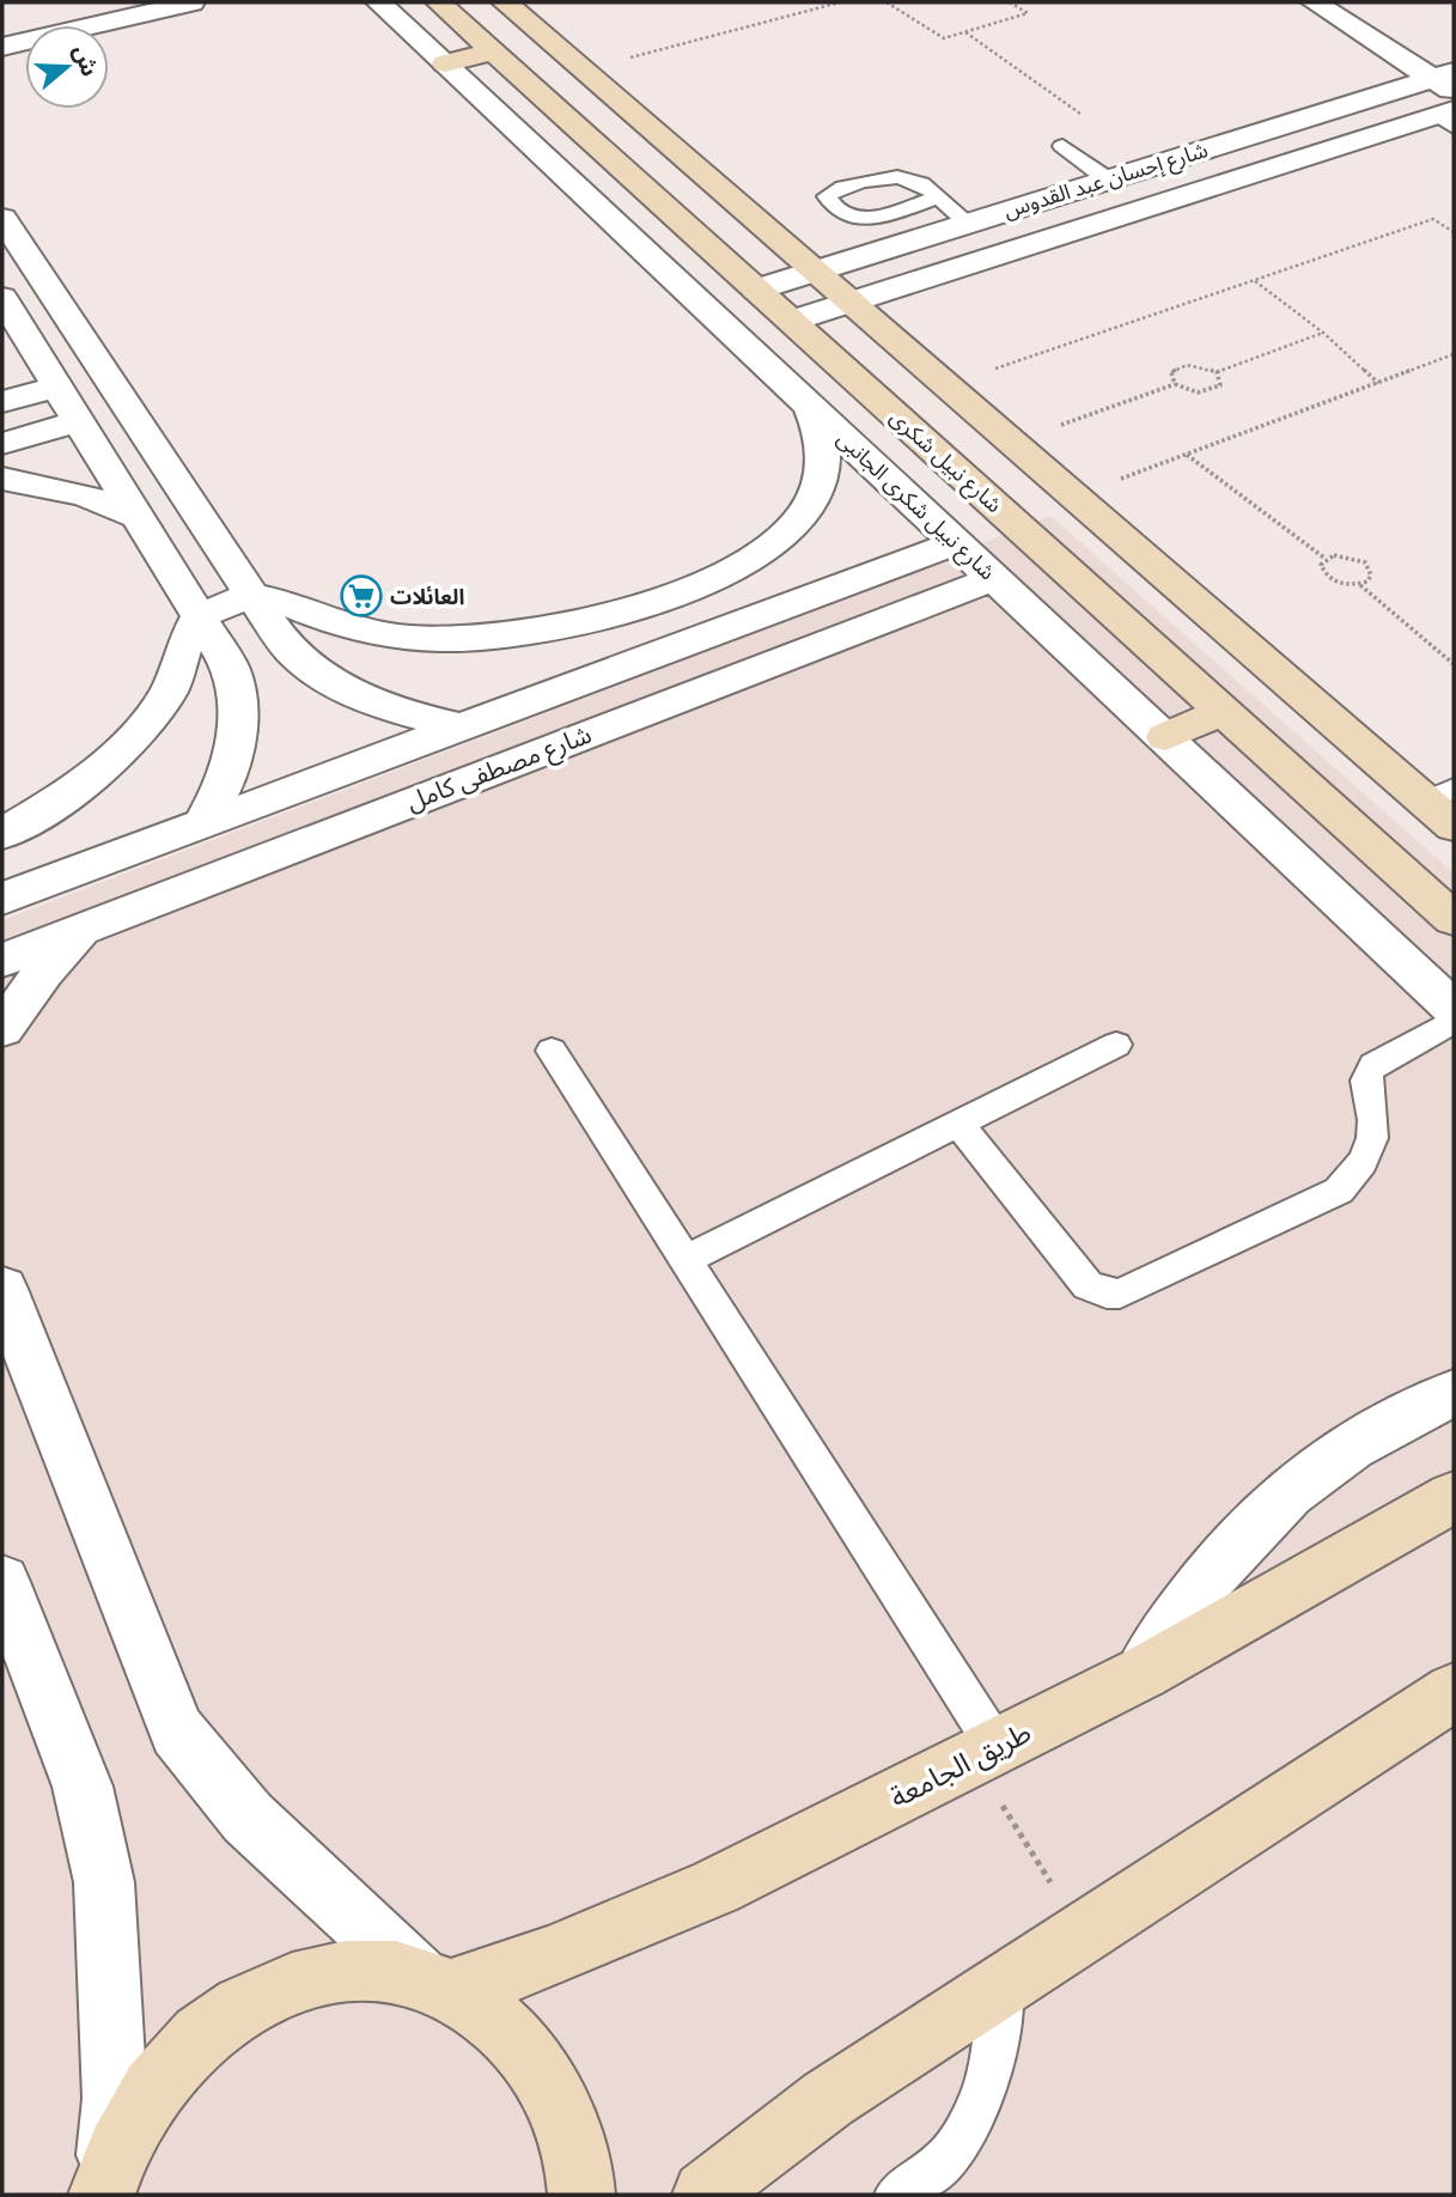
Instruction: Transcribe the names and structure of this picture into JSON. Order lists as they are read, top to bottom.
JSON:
{
  "streets": {
    "street": [
      "شارع إحسان عبد القدوس",
      "شارع نبيل شكرى",
      "شارع نبيل شكرى الجانبى",
      "شارع مصطفى كامل",
      "طريق الجامعة"
    ]
  },
  "crossings": [
    ["شارع إحسان عبد القدوس", "شارع نبيل شكرى"],
    ["شارع نبيل شكرى الجانبى", "شارع مصطفى كامل"]
  ],
  "places": {
    "supermarket": ["العائلات"]
  },
  "north": "right"
}
